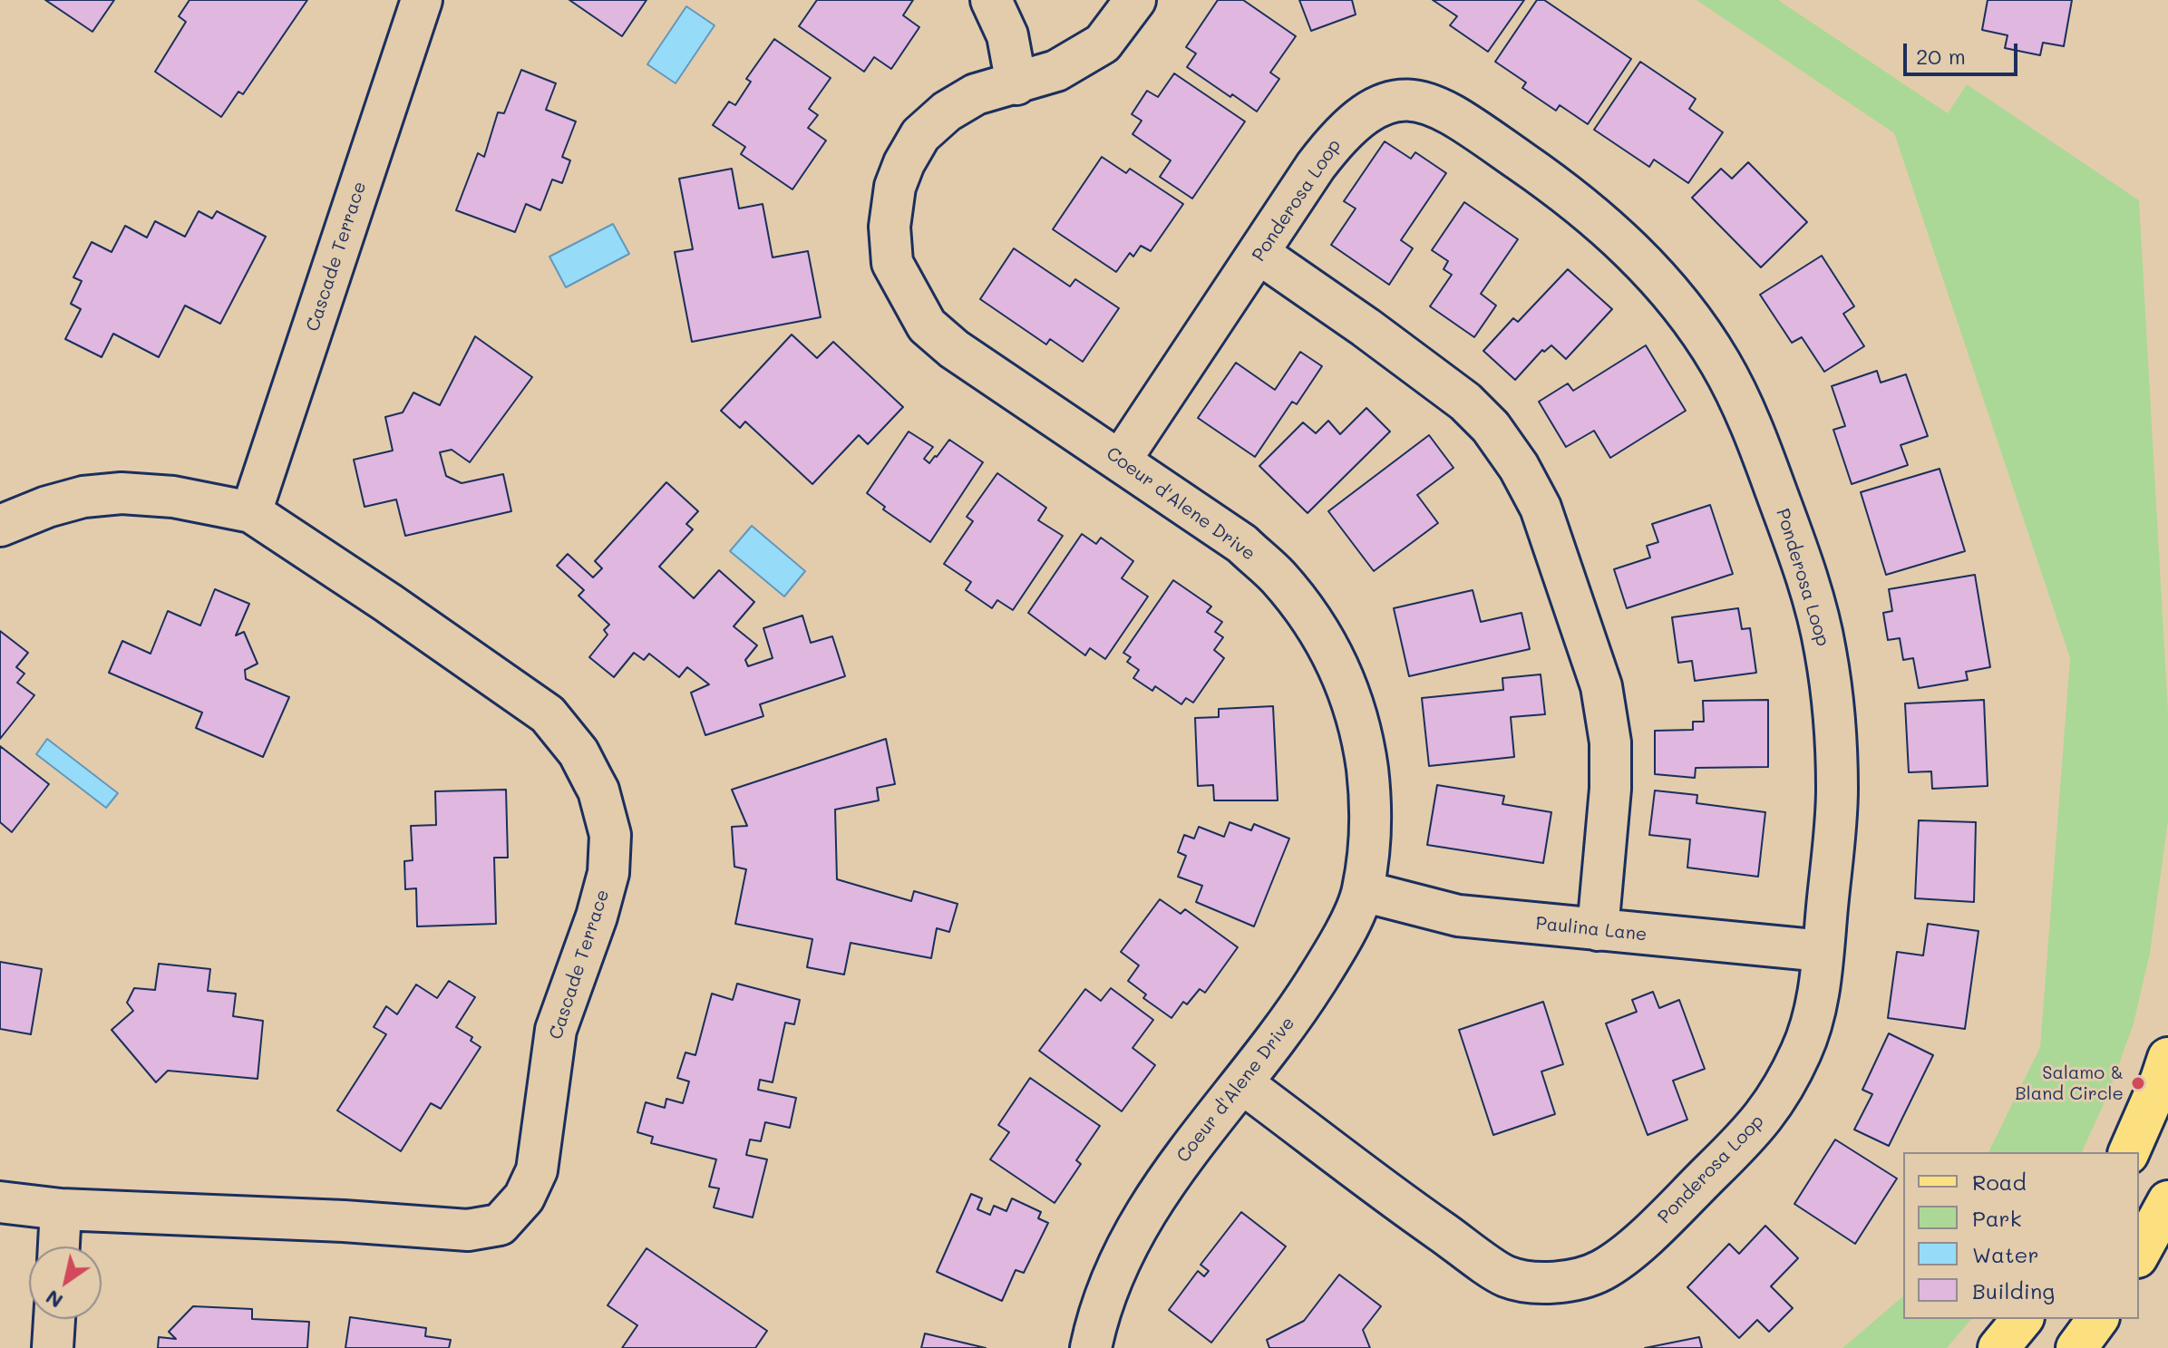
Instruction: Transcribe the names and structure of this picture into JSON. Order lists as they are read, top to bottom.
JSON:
{
  "streets": {
    "street": [
      "Ponderosa Loop",
      "Cascade Terrace",
      "Coeur d'Alene Drive",
      "Paulina Lane"
    ]
  },
  "crossings": [
    ["Ponderosa Loop", "Coeur d'Alene Drive"],
    ["Ponderosa Loop", "Paulina Lane"],
    ["Coeur d'Alene Drive", "Paulina Lane"]
  ],
  "places": ["Salamo & Bland Circle"],
  "legend": [
    "Road",
    "Park",
    "Water",
    "Building"
  ],
  "scale_bar": "20 m",
  "north": "bottom left"
}
